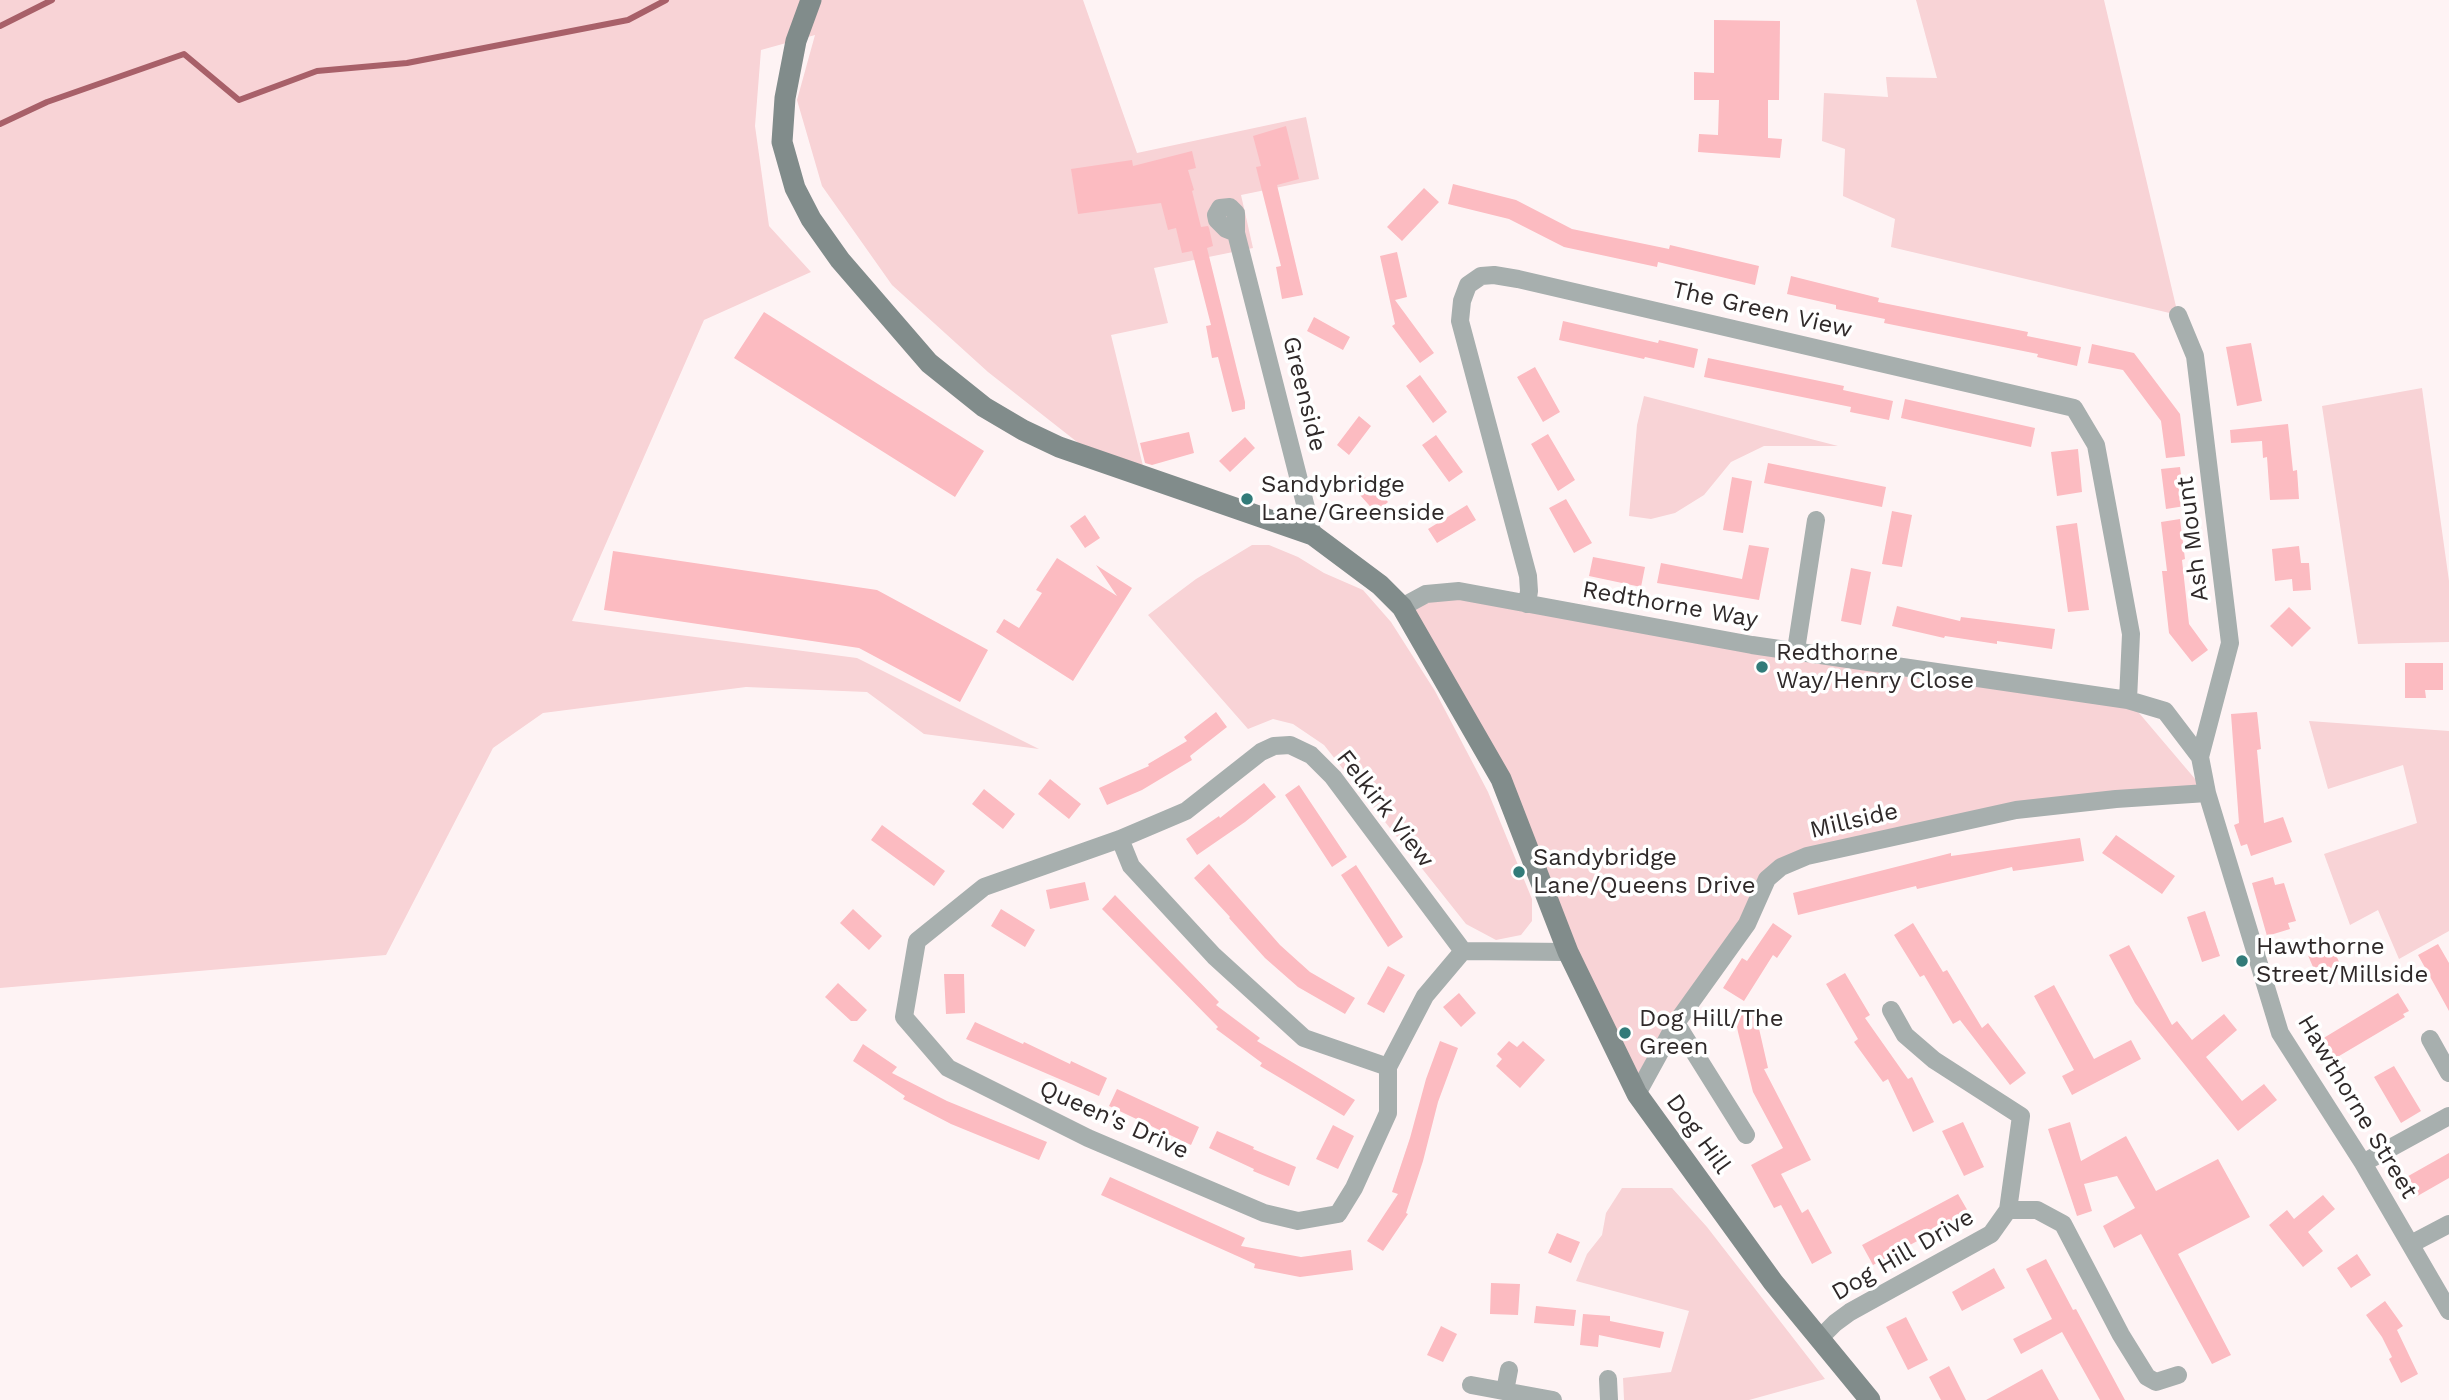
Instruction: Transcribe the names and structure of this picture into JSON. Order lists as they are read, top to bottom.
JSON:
{
  "streets": {
    "street": [
      "The Green View",
      "Greenside",
      "Ash Mount",
      "Redthorne Way",
      "Felkirk View",
      "Millside",
      "Hawthorne Street",
      "Queen's Drive",
      "Dog Hill",
      "Dog Hill Drive"
    ]
  },
  "crossings": [
    ["The Green View", "Redthorne Way"],
    ["Greenside", "Dog Hill"],
    ["Ash Mount", "Redthorne Way"],
    ["Ash Mount", "Hawthorne Street"],
    ["Redthorne Way", "Hawthorne Street"],
    ["Redthorne Way", "Dog Hill"],
    ["Felkirk View", "Queen's Drive"],
    ["Millside", "Hawthorne Street"],
    ["Millside", "Dog Hill"],
    ["Dog Hill", "Dog Hill Drive"]
  ],
  "places": [
    "Sandybridge Lane/Greenside",
    "Redthorne Way/Henry Close",
    "Sandybridge Lane/Queens Drive",
    "Hawthorne Street/Millside",
    "Dog Hill/The Green"
  ]
}
